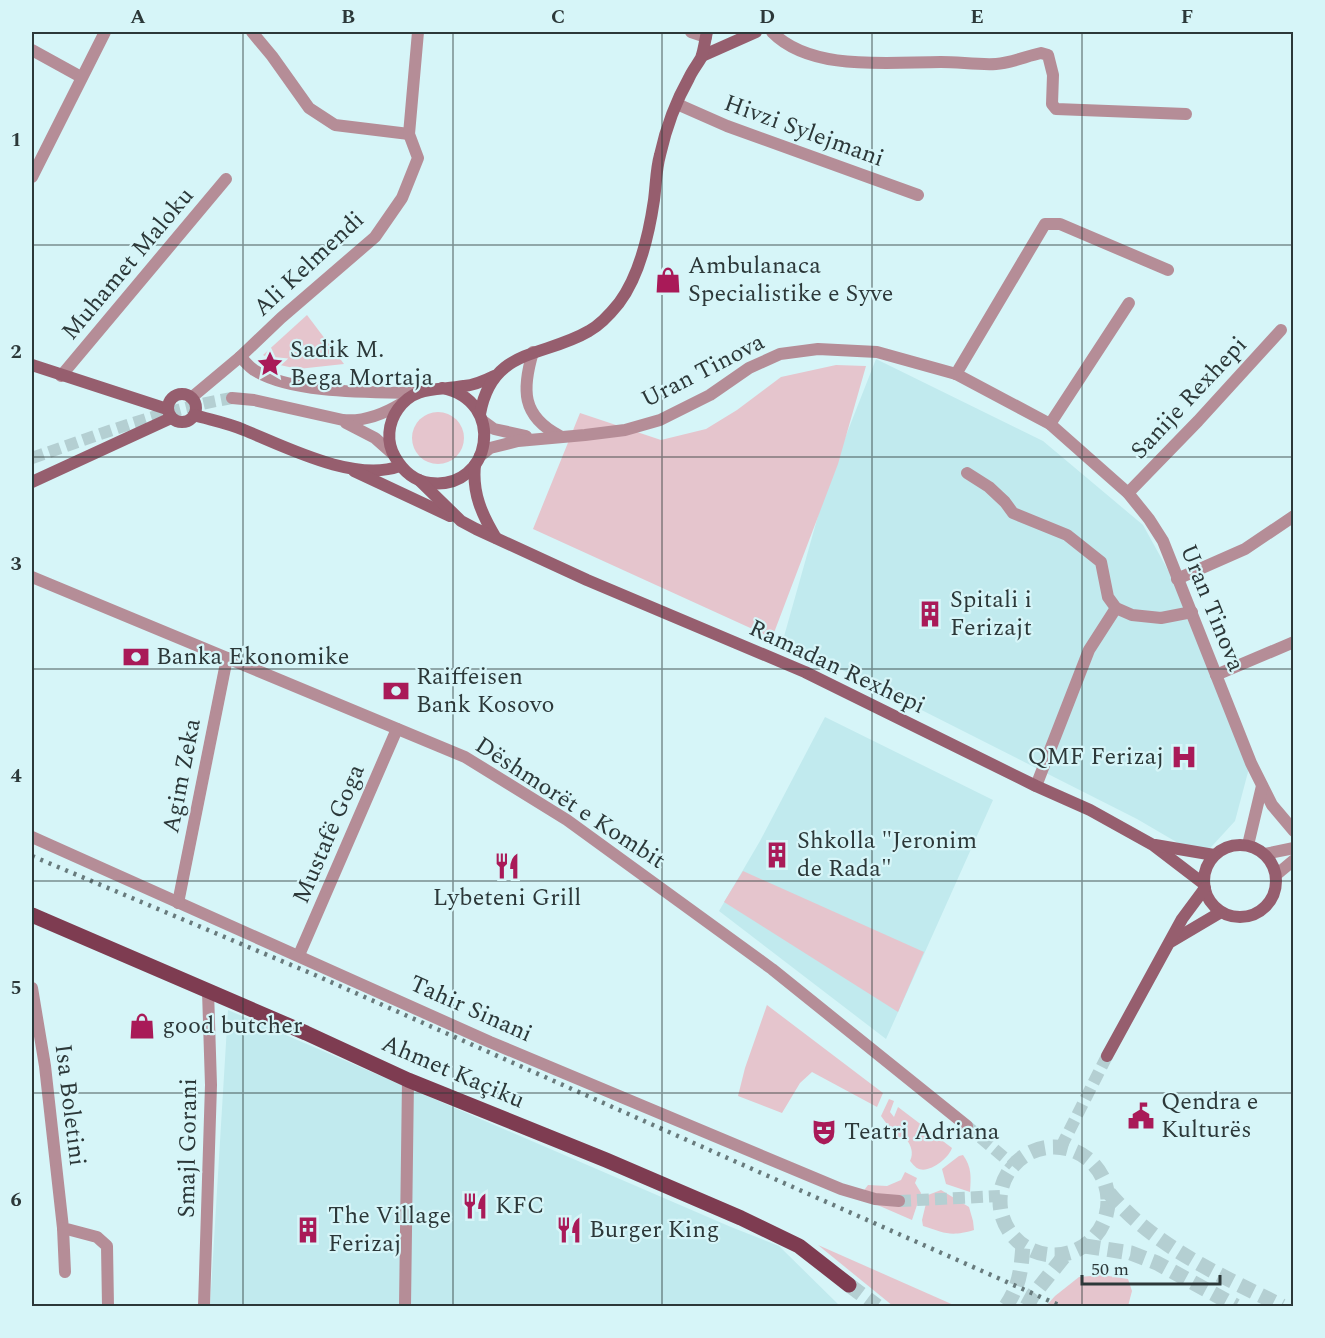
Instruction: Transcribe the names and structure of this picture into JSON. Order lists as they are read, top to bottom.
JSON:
{
  "streets": {
    "main road": ["Ahmet Kaçiku"],
    "street": [
      "Hivzi Sylejmani",
      "Muhamet Maloku",
      "Ali Kelmendi",
      "Uran Tinova",
      "Sanije Rexhepi",
      "Ramadan Rexhepi",
      "Agim Zeka",
      "Dëshmorët e Kombit",
      "Mustafë Goga",
      "Tahir Sinani",
      "Isa Boletini",
      "Smajl Gorani"
    ]
  },
  "crossings": [
    ["Uran Tinova", "Sanije Rexhepi"],
    ["Agim Zeka", "Dëshmorët e Kombit"],
    ["Agim Zeka", "Tahir Sinani"],
    ["Dëshmorët e Kombit", "Mustafë Goga"],
    ["Mustafë Goga", "Tahir Sinani"],
    ["Ahmet Kaçiku", "Smajl Gorani"]
  ],
  "places": {
    "shop": ["Ambulanaca Specialistike e Syve", "good butcher"],
    "place": ["Sadik M. Bega Mortaja"],
    "building": ["Spitali i Ferizajt", "Shkolla \"Jeronim de Rada\"", "The Village Ferizaj"],
    "bank": ["Banka Ekonomike", "Raiffeisen Bank Kosovo"],
    "hospital": ["QMF Ferizaj"],
    "restaurant": ["Lybeteni Grill", "KFC", "Burger King"],
    "public building": ["Qendra e Kulturës"],
    "theatre": ["Teatri Adriana"]
  },
  "scale_bar": "50 m",
  "grid": {
    "columns": [
      "A",
      "B",
      "C",
      "D",
      "E",
      "F"
    ],
    "rows": [
      "1",
      "2",
      "3",
      "4",
      "5",
      "6"
    ]
  }
}
